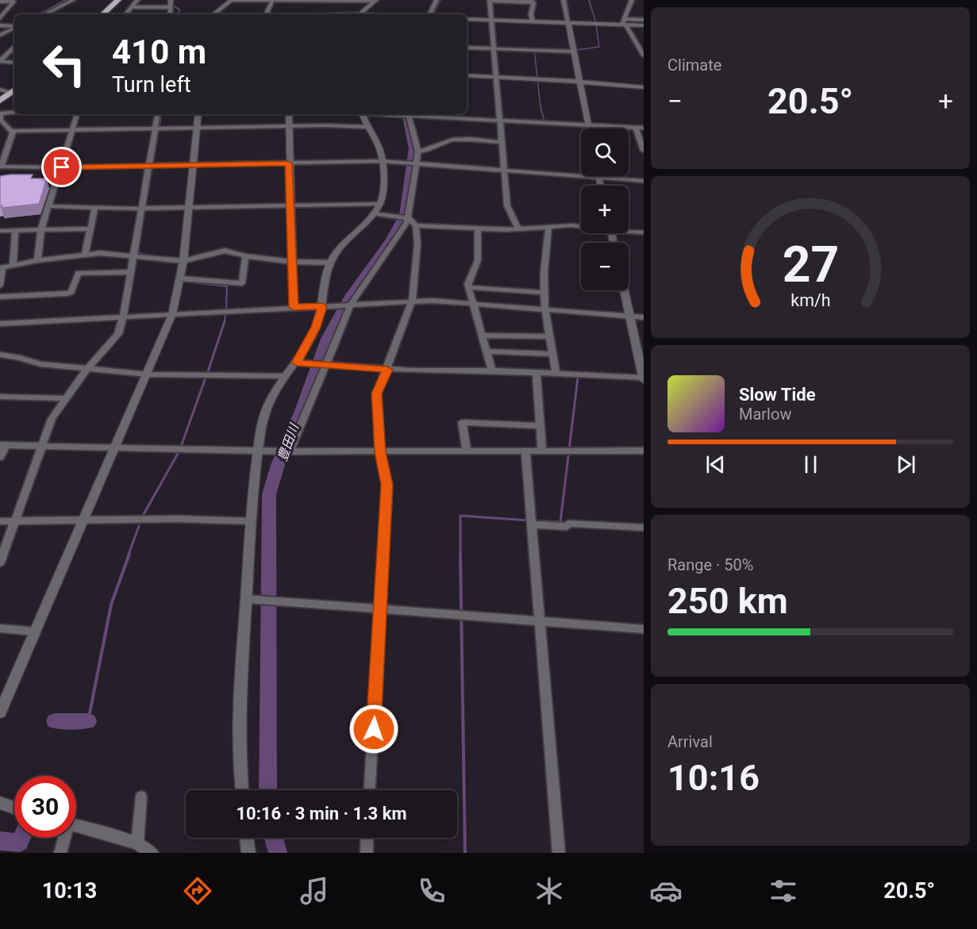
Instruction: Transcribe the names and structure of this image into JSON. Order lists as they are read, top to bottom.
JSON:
{
  "water": ["豊田川"],
  "page": {
    "tile": [
      "Climate",
      ["Range · 50%", "250 km"],
      ["Arrival", "10:16"]
    ],
    "turn": ["410 m", "Turn left"],
    "heat": ["−", "20.5°", "+"],
    "map_buttons": ["+", "−"],
    "song": ["Slow Tide", "Marlow"],
    "limit": "30",
    "trip": "10:16 · 3 min · 1.3 km",
    "tabs": ["10:13", "20.5°"],
    "gauge": ["27", "km/h"]
  }
}
